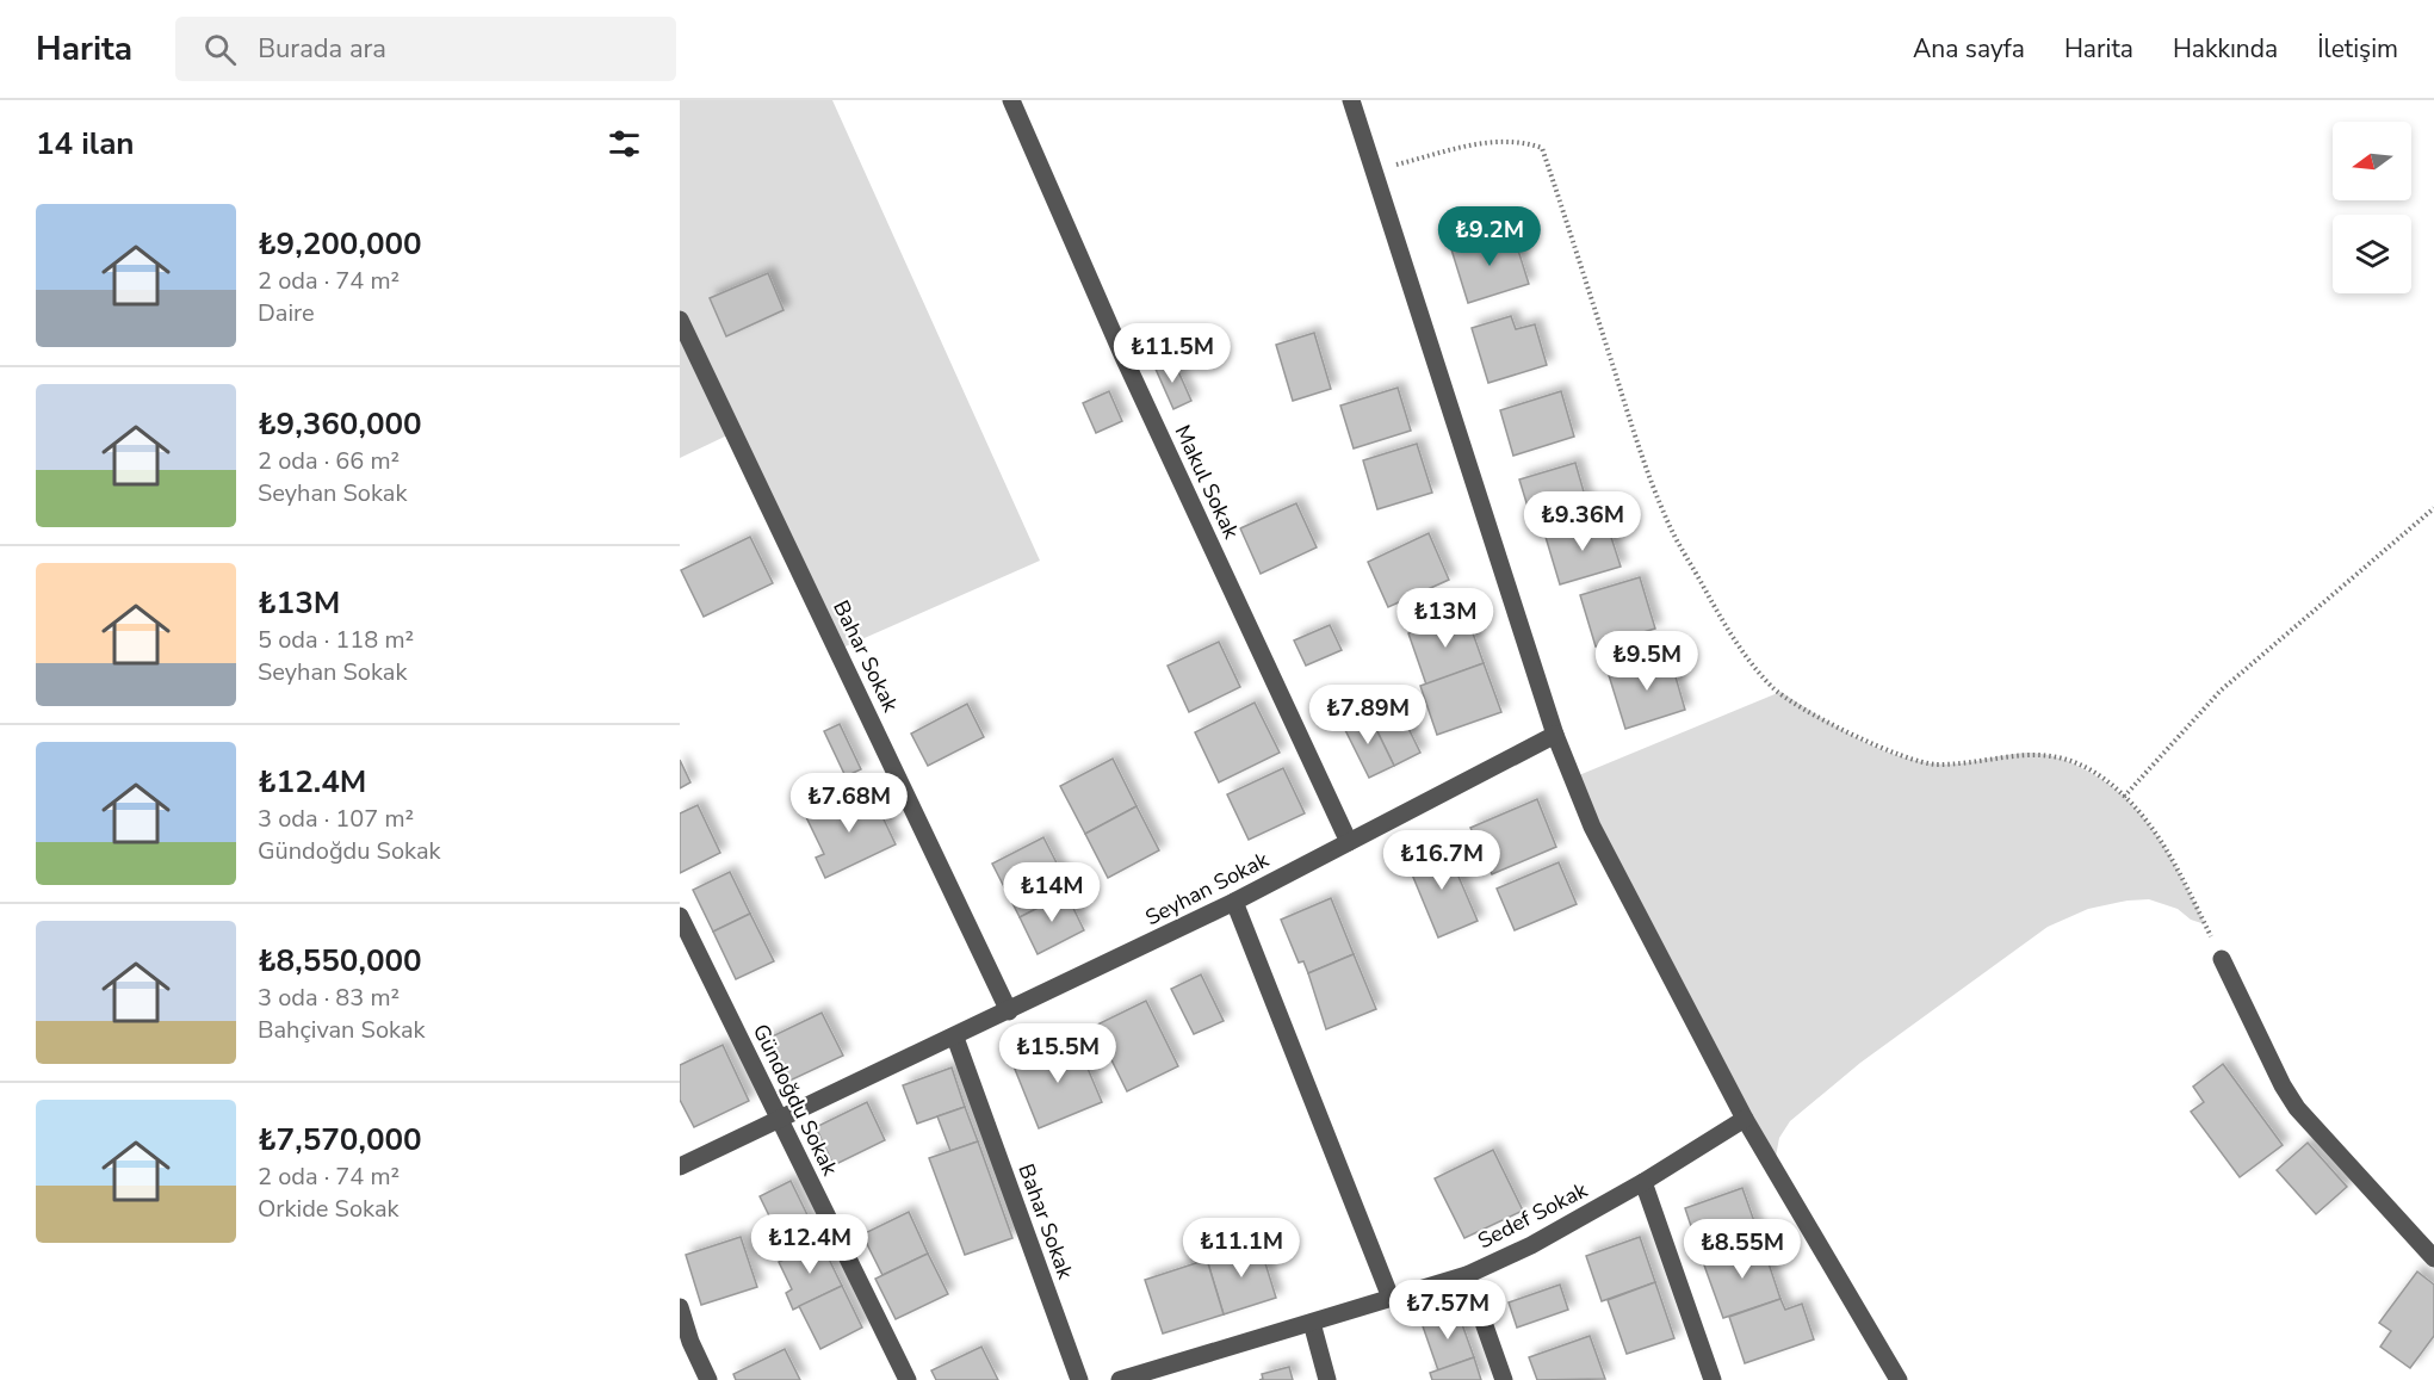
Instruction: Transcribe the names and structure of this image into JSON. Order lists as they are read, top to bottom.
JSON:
{
  "streets": {
    "street": [
      "Makul Sokak",
      "Bahar Sokak",
      "Seyhan Sokak",
      "Gündoğdu Sokak",
      "Sedef Sokak"
    ]
  },
  "crossings": [
    ["Makul Sokak", "Seyhan Sokak"],
    ["Bahar Sokak", "Seyhan Sokak"],
    ["Seyhan Sokak", "Gündoğdu Sokak"]
  ],
  "north": "left",
  "page": {
    "header": "Harita",
    "search": "Burada ara",
    "nav": [
      "Ana sayfa",
      "Harita",
      "Hakkında",
      "İletişim"
    ],
    "heading": "14 ilan",
    "list": [
      {
        "name": "₺9,200,000",
        "note": "2 oda · 74 m² · Daire"
      },
      {
        "name": "₺9,360,000",
        "note": "2 oda · 66 m² · Seyhan Sokak"
      },
      {
        "name": "₺13M",
        "note": "5 oda · 118 m² · Seyhan Sokak"
      },
      {
        "name": "₺12.4M",
        "note": "3 oda · 107 m² · Gündoğdu Sokak"
      },
      {
        "name": "₺8,550,000",
        "note": "3 oda · 83 m² · Bahçivan Sokak"
      },
      {
        "name": "₺7,570,000",
        "note": "2 oda · 74 m² · Orkide Sokak"
      }
    ],
    "price": [
      "₺9.2M",
      "₺11.5M",
      "₺9.36M",
      "₺13M",
      "₺9.5M",
      "₺7.89M",
      "₺7.68M",
      "₺16.7M",
      "₺14M",
      "₺15.5M",
      "₺12.4M",
      "₺11.1M",
      "₺8.55M",
      "₺7.57M"
    ]
  }
}
